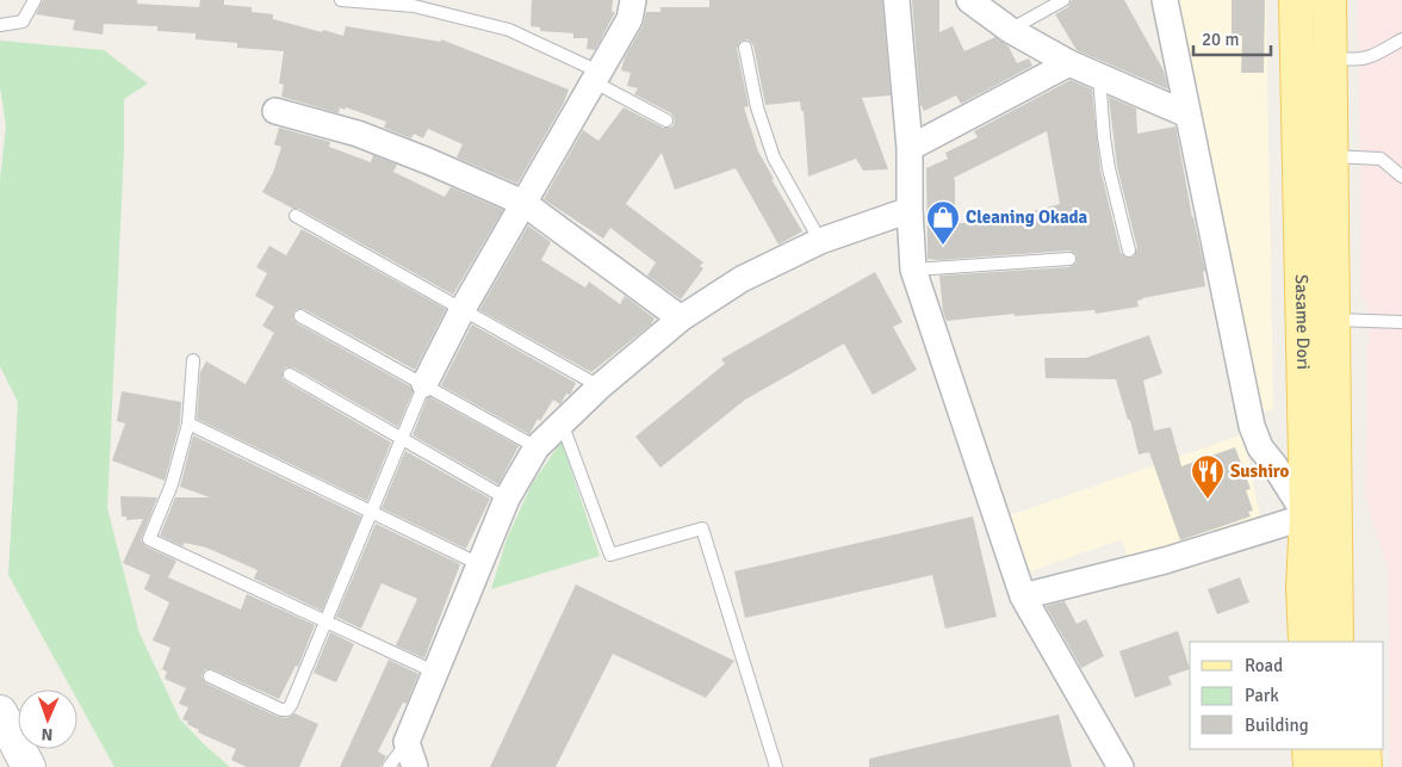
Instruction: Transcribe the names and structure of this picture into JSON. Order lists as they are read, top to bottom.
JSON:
{
  "streets": {
    "main road": ["Sasame Dori"]
  },
  "places": {
    "shop": ["Cleaning Okada"],
    "restaurant": ["Sushiro"]
  },
  "legend": ["Road", "Park", "Building"],
  "scale_bar": "20 m",
  "north": "bottom"
}
